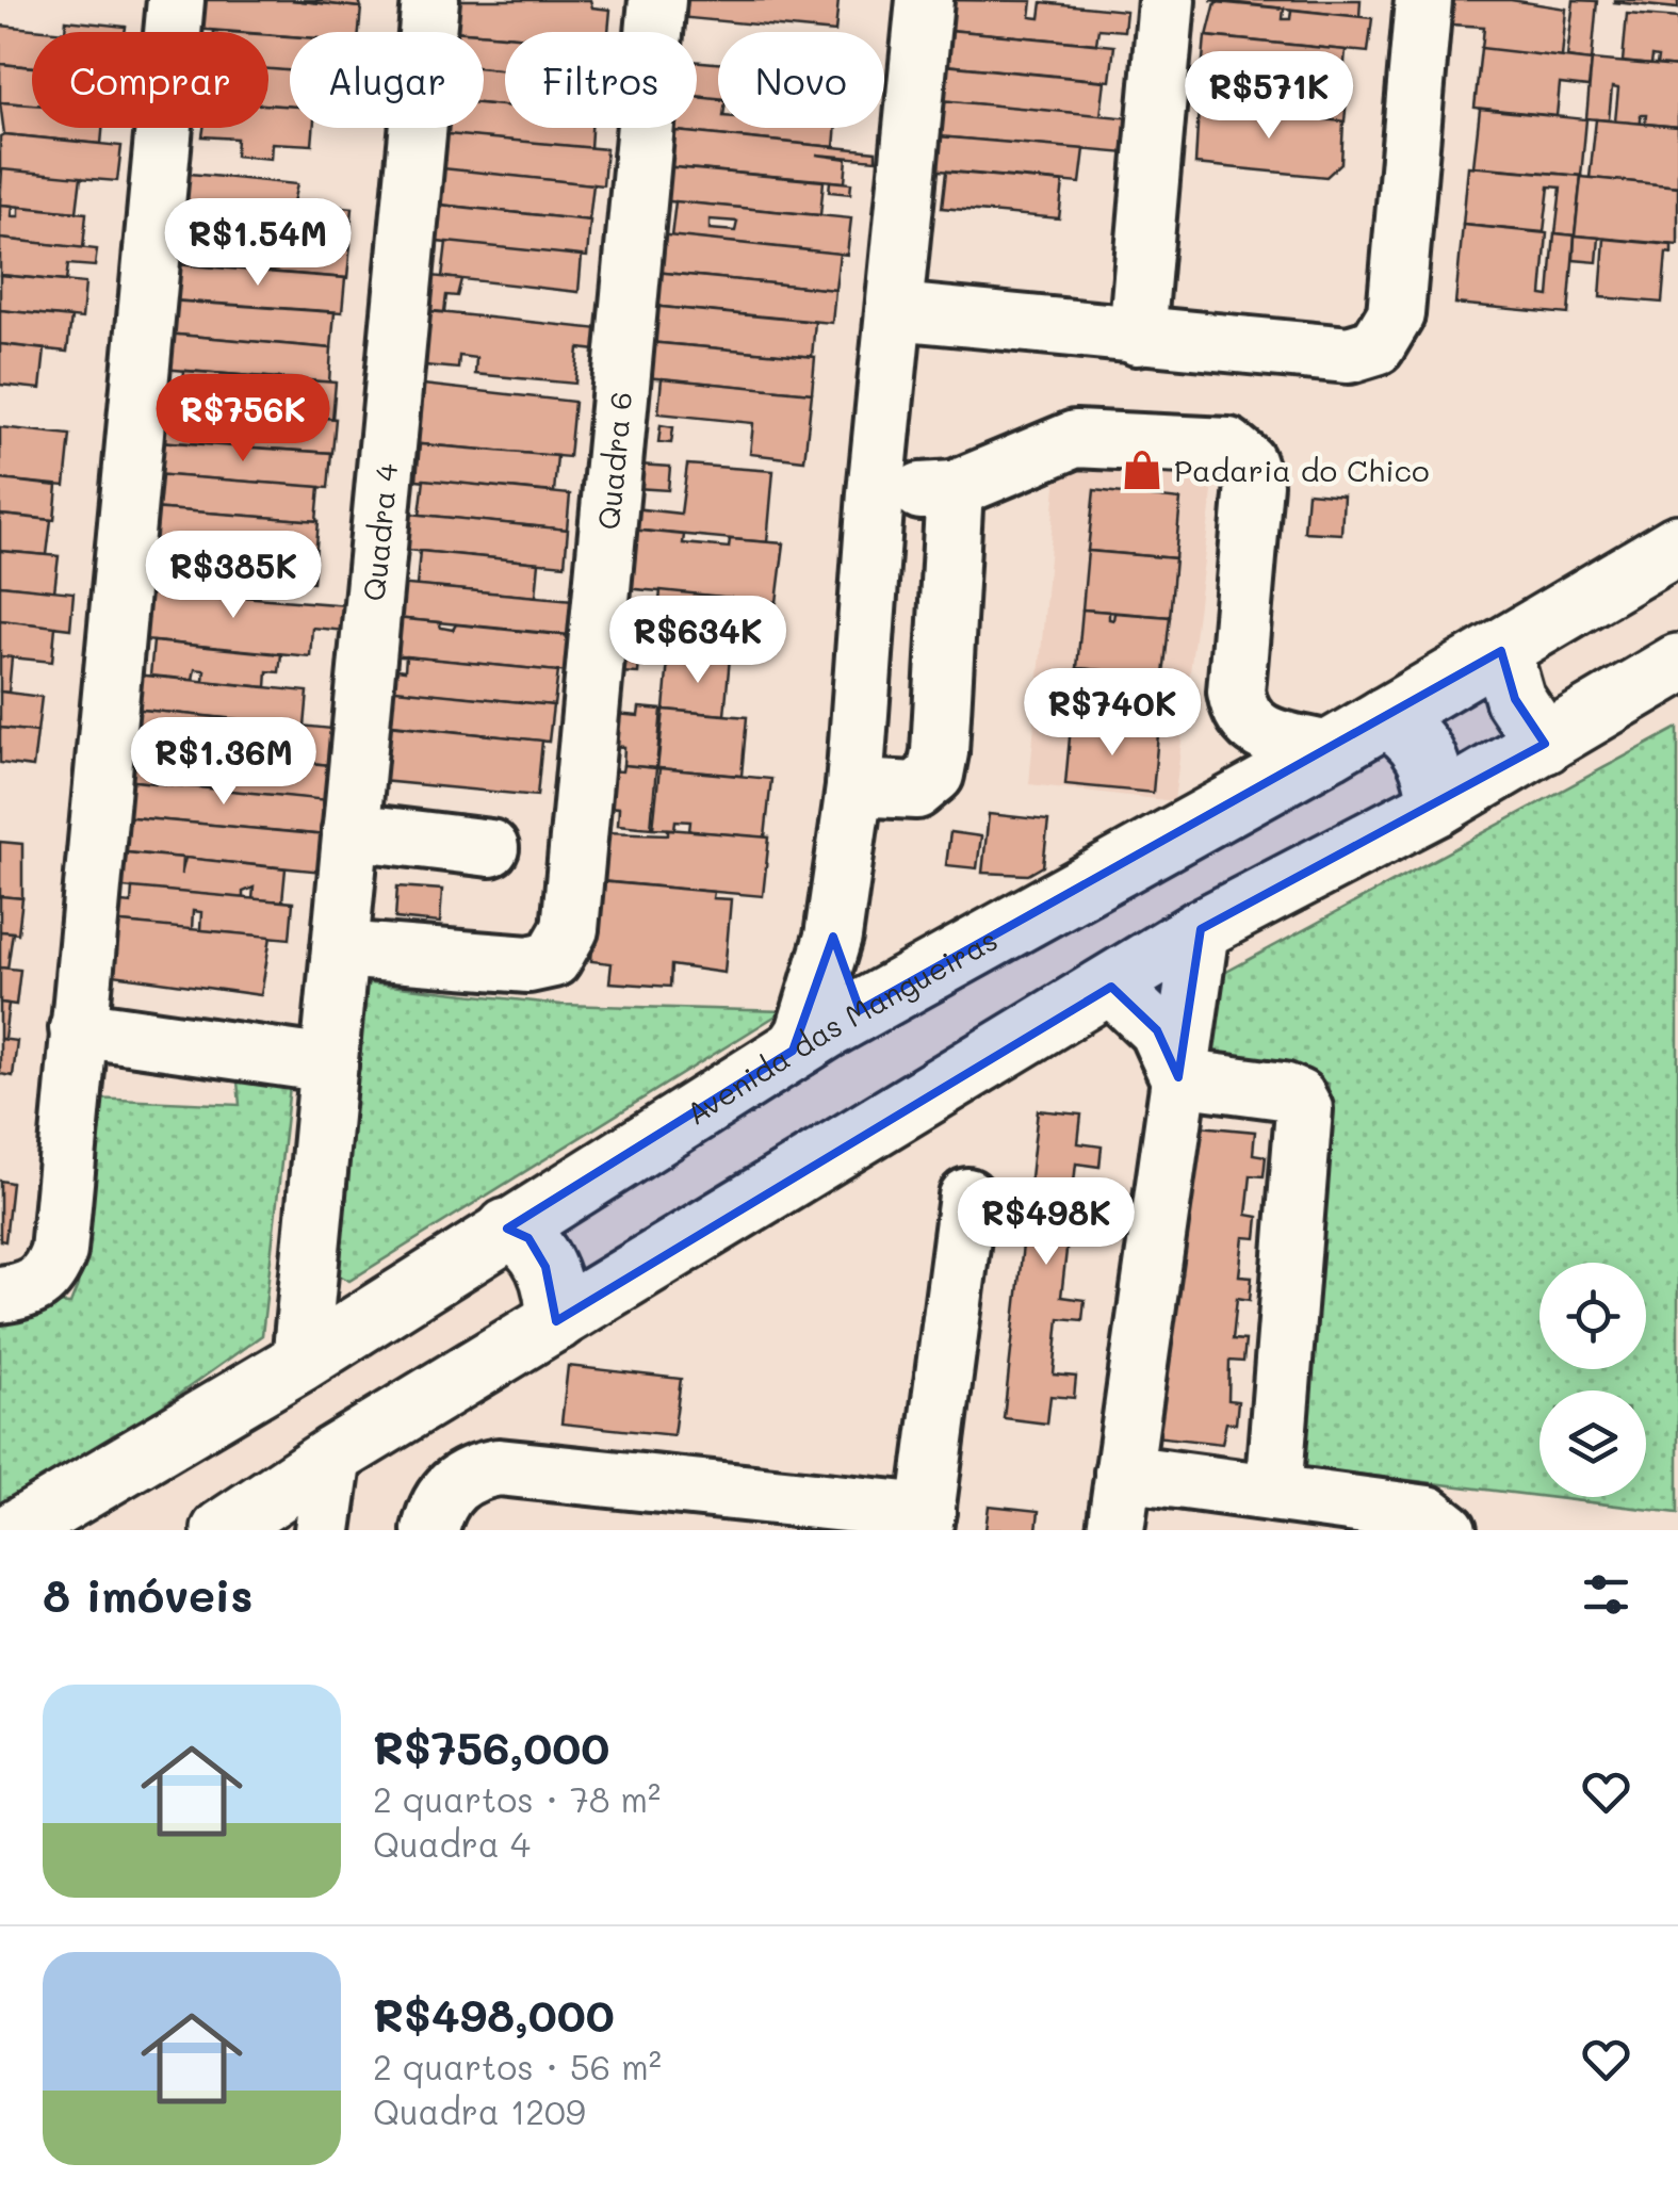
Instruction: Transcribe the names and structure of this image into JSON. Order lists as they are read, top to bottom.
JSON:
{
  "streets": {
    "main road": ["Avenida das Mangueiras"],
    "street": ["Quadra 6", "Quadra 4"]
  },
  "crossings": [
    ["Quadra 6", "Quadra 4"],
    ["Quadra 4", "Avenida das Mangueiras"]
  ],
  "places": {
    "shop": ["Padaria do Chico"]
  },
  "page": {
    "chip": [
      "Comprar",
      "Alugar",
      "Filtros",
      "Novo"
    ],
    "price": [
      "R$571K",
      "R$1.54M",
      "R$756K",
      "R$385K",
      "R$634K",
      "R$740K",
      "R$1.36M",
      "R$498K"
    ],
    "heading": "8 imóveis",
    "list": [
      {
        "name": "R$756,000",
        "note": "2 quartos · 78 m² · Quadra 4"
      },
      {
        "name": "R$498,000",
        "note": "2 quartos · 56 m² · Quadra 1209"
      }
    ]
  }
}
